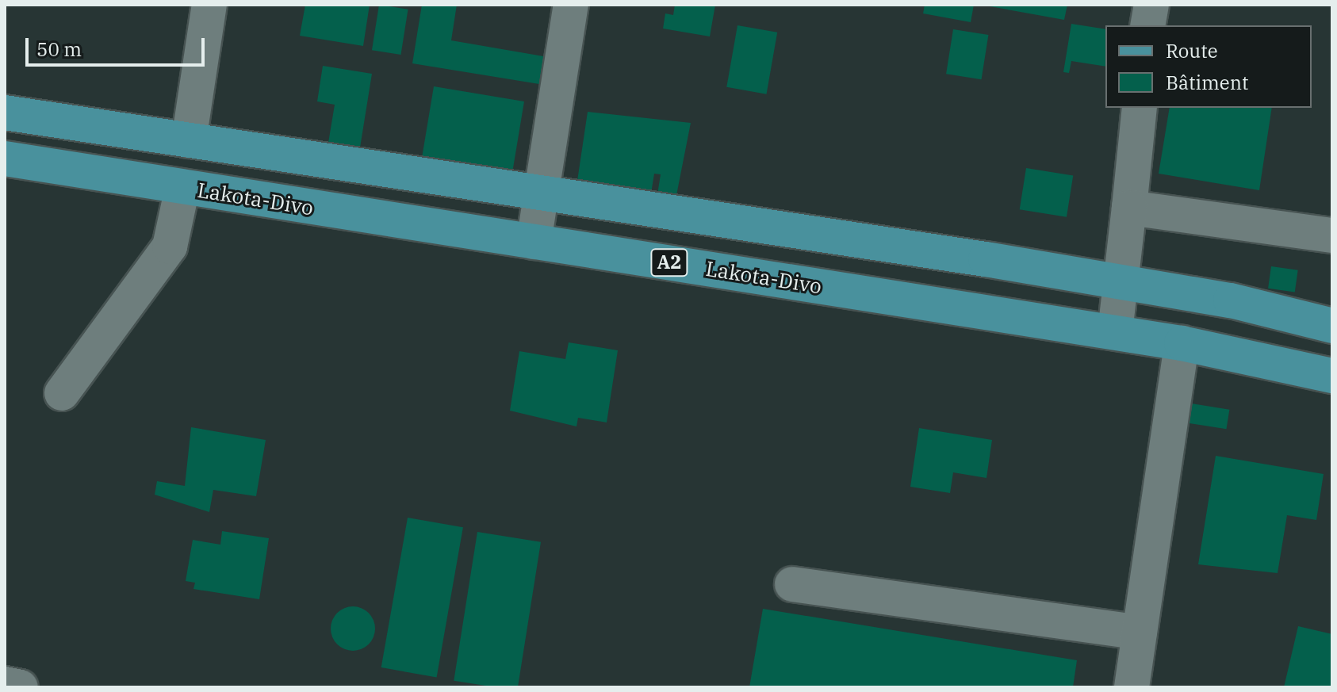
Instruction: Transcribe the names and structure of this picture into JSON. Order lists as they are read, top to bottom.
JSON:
{
  "streets": {
    "main road": ["Lakota-Divo", "A2"]
  },
  "legend": ["Route", "Bâtiment"],
  "scale_bar": "50 m"
}
